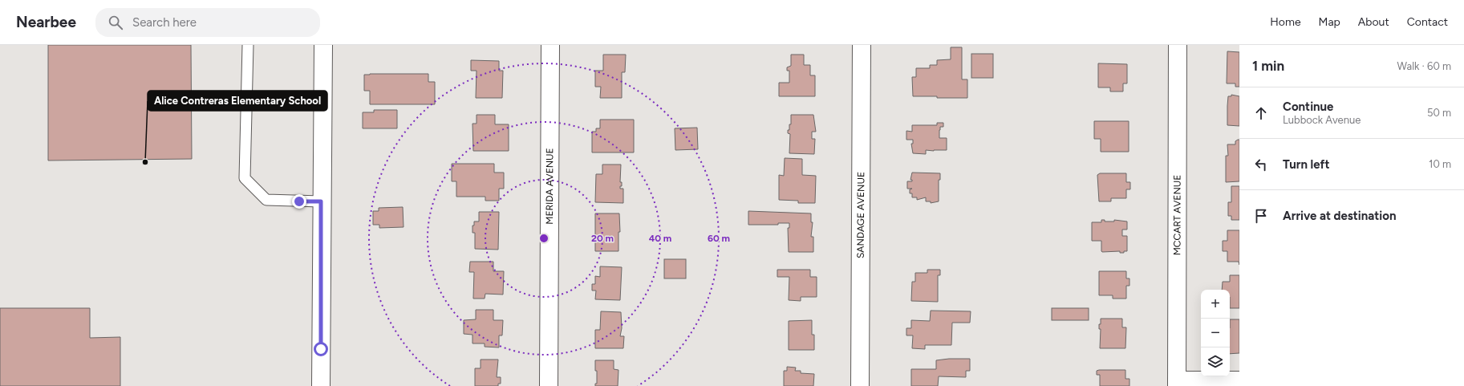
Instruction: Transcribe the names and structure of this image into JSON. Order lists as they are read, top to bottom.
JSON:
{
  "streets": {
    "street": ["MERIDA AVENUE", "SANDAGE AVENUE", "MCCART AVENUE"]
  },
  "places": ["Alice Contreras Elementary School"],
  "page": {
    "header": "Nearbee",
    "search": "Search here",
    "nav": [
      "Home",
      "Map",
      "About",
      "Contact"
    ],
    "heading": ["1 min", "Walk · 60 m"],
    "list": [
      ["Continue", "Lubbock Avenue", "50 m"],
      ["Turn left", "10 m"],
      "Arrive at destination"
    ],
    "map_buttons": ["+", "−"]
  },
  "rings": ["20 m", "40 m", "60 m"]
}
